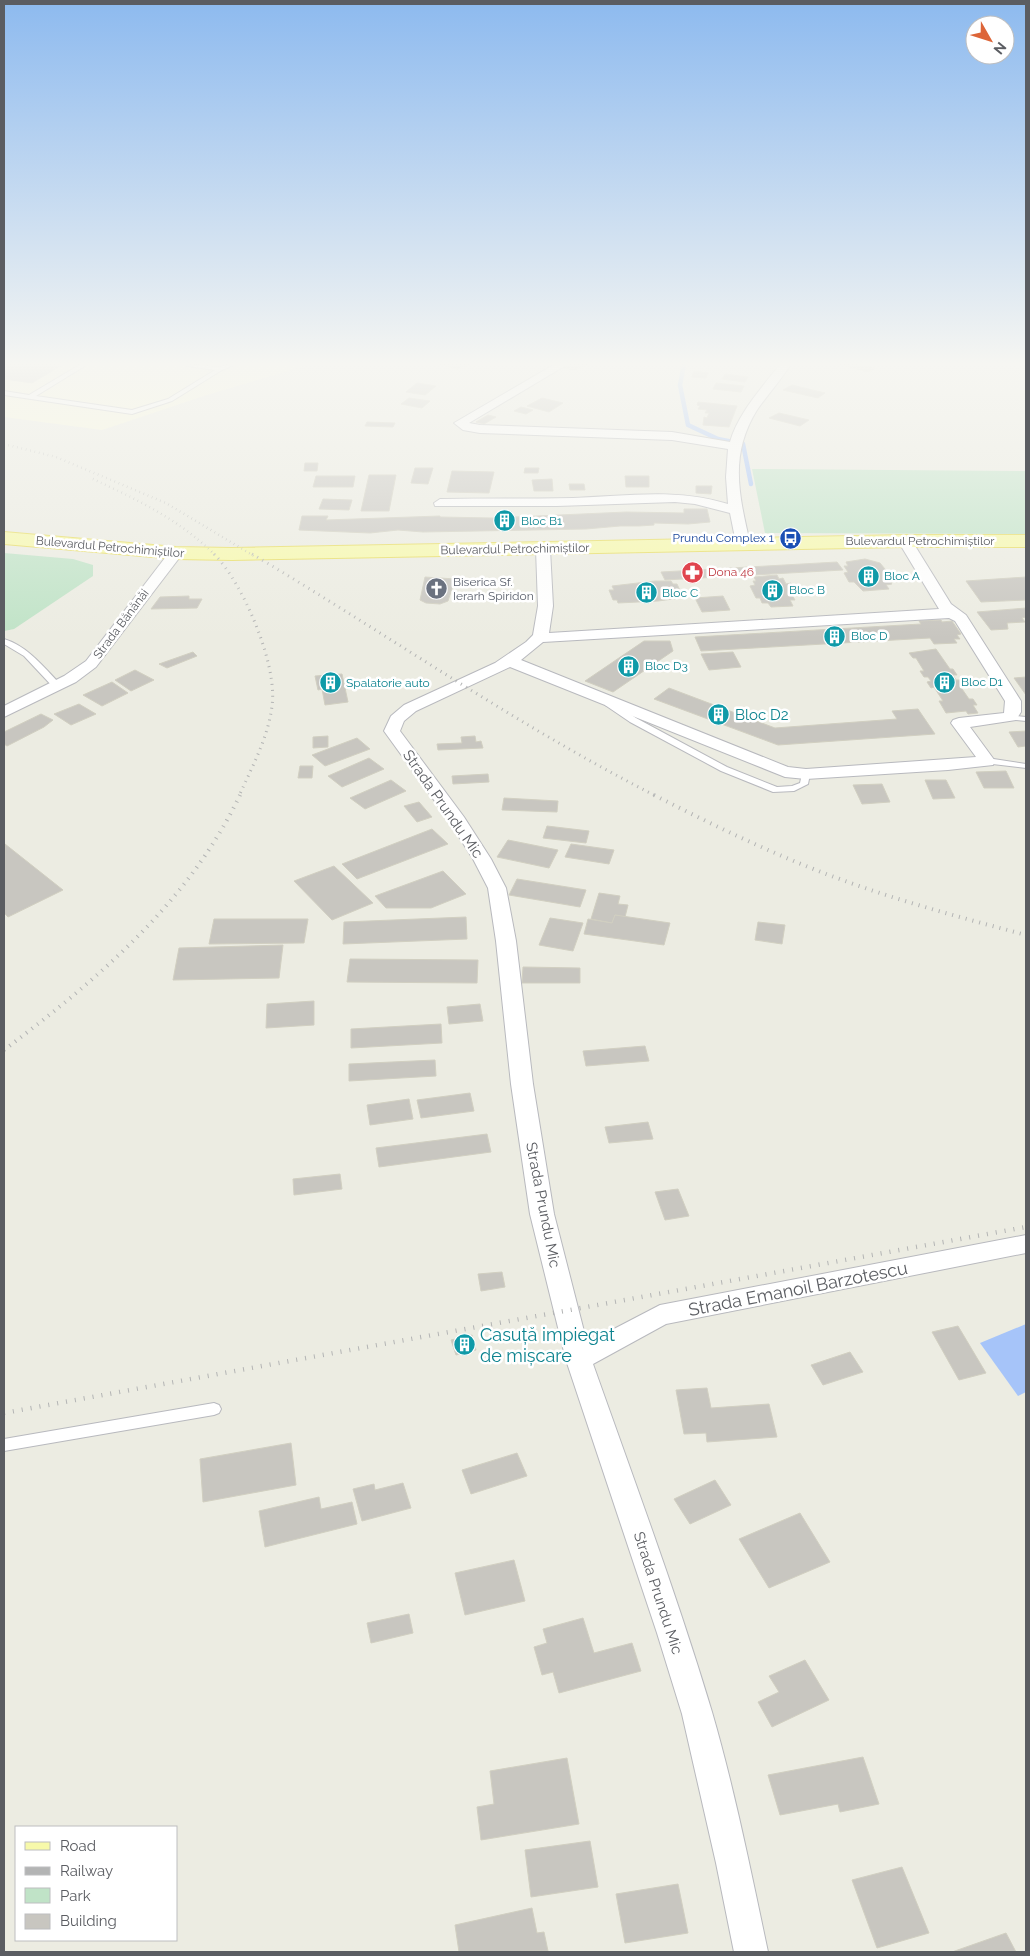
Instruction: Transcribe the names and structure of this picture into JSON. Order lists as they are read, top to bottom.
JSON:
{
  "streets": {
    "main road": ["Bulevardul Petrochimiștilor"],
    "street": ["Strada Bănănăi", "Strada Prundu Mic", "Strada Emanoil Barzotescu"]
  },
  "crossings": [
    ["Bulevardul Petrochimiștilor", "Strada Bănănăi"],
    ["Strada Prundu Mic", "Strada Emanoil Barzotescu"]
  ],
  "places": {
    "building": [
      "Bloc B1",
      "Bloc A",
      "Bloc B",
      "Bloc C",
      "Bloc D",
      "Bloc D3",
      "Bloc D1",
      "Spalatorie auto",
      "Bloc D2",
      "Casuță impiegat de mișcare"
    ],
    "bus stop": ["Prundu Complex 1"],
    "pharmacy": ["Dona 46"],
    "church": ["Biserica Sf. Ierarh Spiridon"]
  },
  "legend": [
    "Road",
    "Railway",
    "Park",
    "Building"
  ],
  "north": "bottom right"
}
